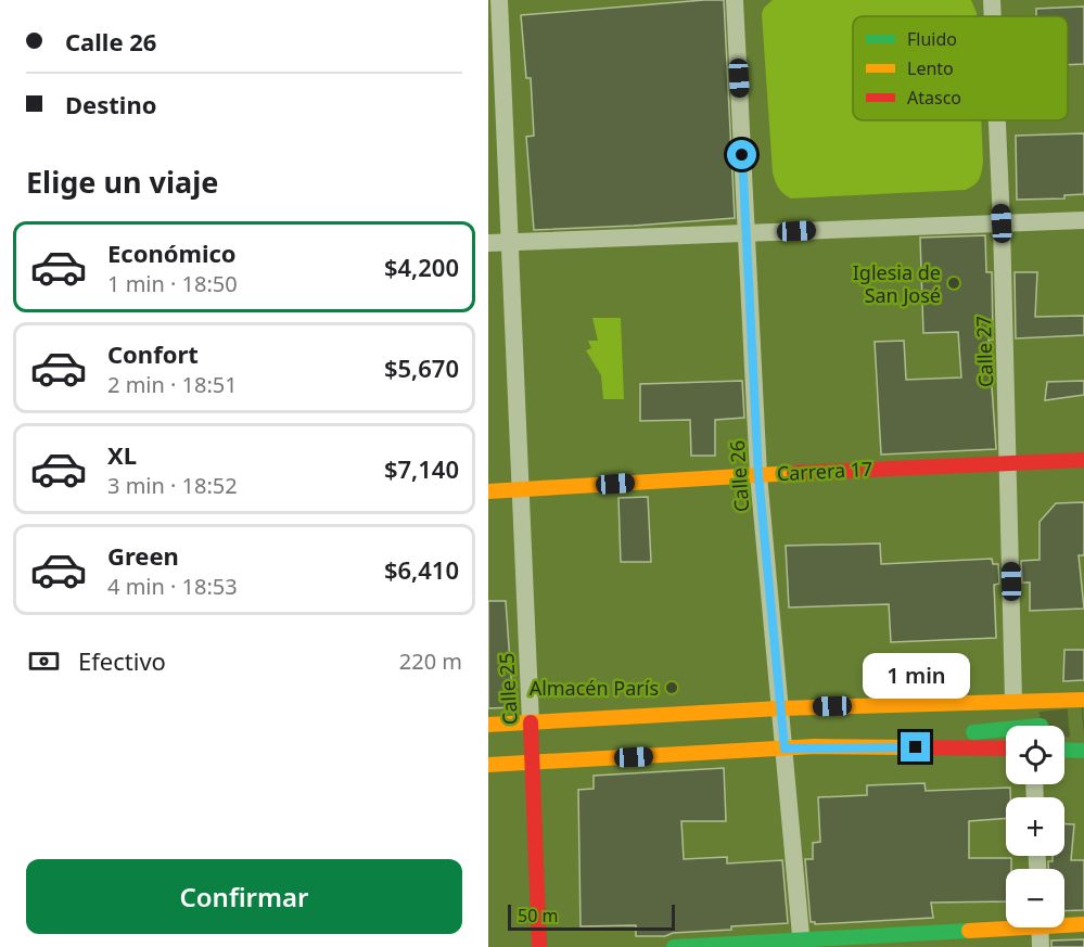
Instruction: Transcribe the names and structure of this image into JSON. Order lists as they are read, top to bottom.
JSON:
{
  "streets": {
    "main road": ["Carrera 17", "Calle 25"],
    "street": ["Calle 27", "Calle 26"]
  },
  "crossings": [
    ["Calle 27", "Carrera 17"],
    ["Carrera 17", "Calle 26"],
    ["Carrera 17", "Calle 25"]
  ],
  "places": ["Iglesia de San José", "Almacén París"],
  "legend": ["Fluido", "Lento", "Atasco"],
  "scale_bar": "50 m",
  "page": {
    "banner": ["Calle 26", "Destino"],
    "heading": "Elige un viaje",
    "list": [
      {
        "name": "Económico",
        "note": "1 min · 18:50",
        "value": "$4,200"
      },
      {
        "name": "Confort",
        "note": "2 min · 18:51",
        "value": "$5,670"
      },
      {
        "name": "XL",
        "note": "3 min · 18:52",
        "value": "$7,140"
      },
      {
        "name": "Green",
        "note": "4 min · 18:53",
        "value": "$6,410"
      }
    ],
    "pay": ["Efectivo", "220 m"],
    "bubble": "1 min",
    "map_buttons": ["+", "−"],
    "buttons": "Confirmar",
    "scale": "50 m"
  }
}
